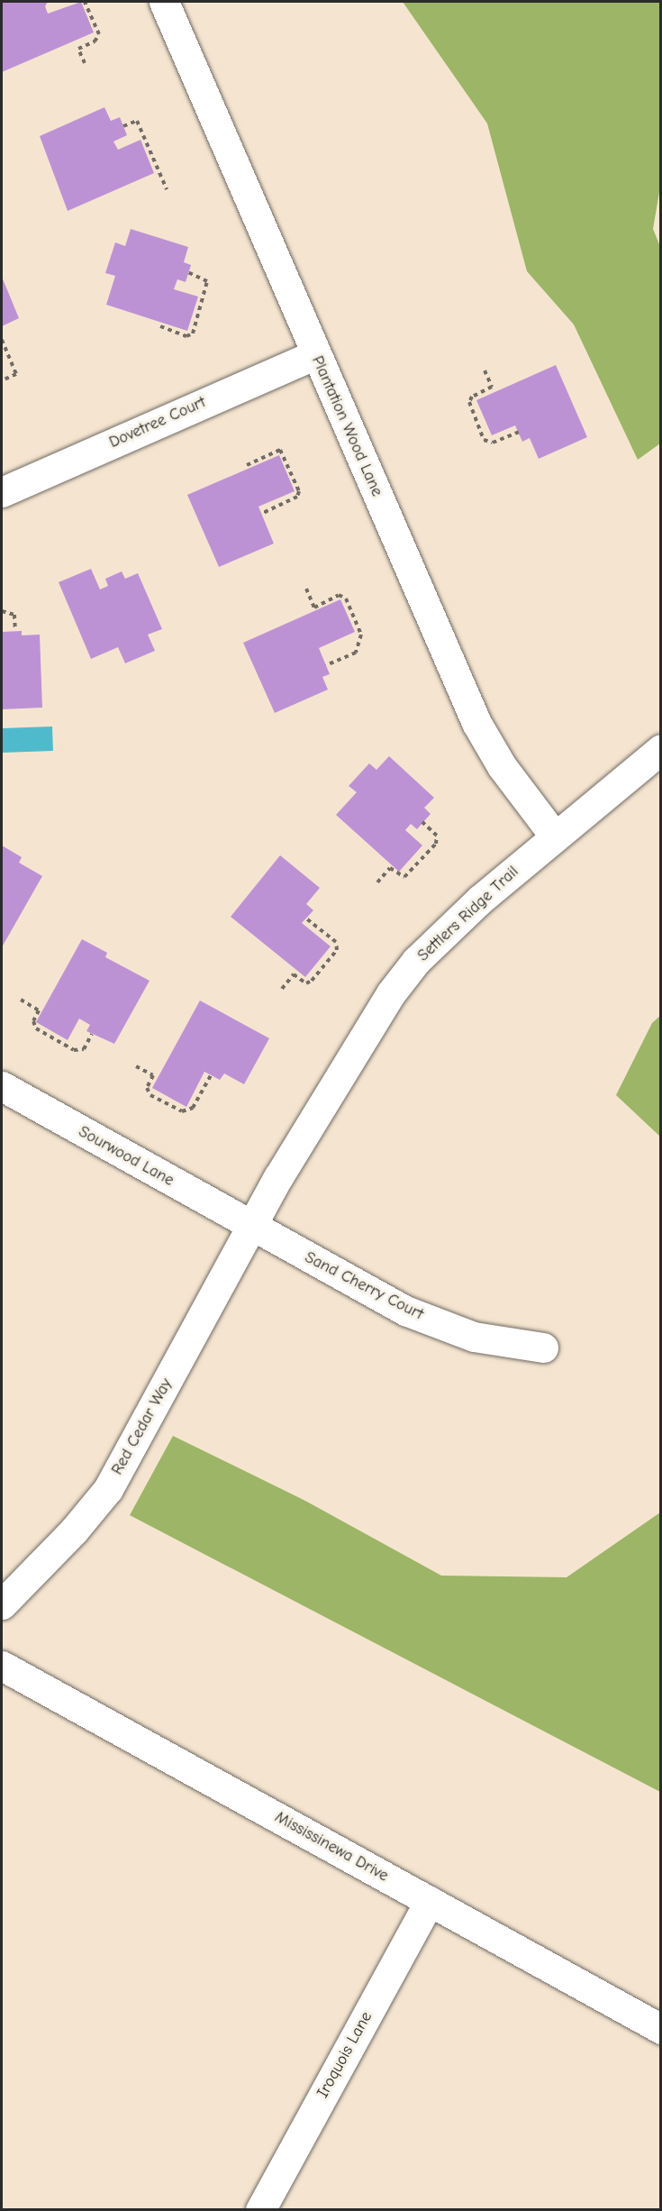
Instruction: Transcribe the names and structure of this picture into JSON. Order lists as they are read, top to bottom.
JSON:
{
  "streets": {
    "street": [
      "Dovetree Court",
      "Plantation Wood Lane",
      "Settlers Ridge Trail",
      "Sourwood Lane",
      "Sand Cherry Court",
      "Red Cedar Way",
      "Mississinewa Drive",
      "Iroquois Lane"
    ]
  },
  "crossings": [
    ["Dovetree Court", "Plantation Wood Lane"],
    ["Plantation Wood Lane", "Settlers Ridge Trail"],
    ["Settlers Ridge Trail", "Sourwood Lane"],
    ["Settlers Ridge Trail", "Sand Cherry Court"],
    ["Settlers Ridge Trail", "Red Cedar Way"],
    ["Sourwood Lane", "Sand Cherry Court"],
    ["Sourwood Lane", "Red Cedar Way"],
    ["Sand Cherry Court", "Red Cedar Way"],
    ["Mississinewa Drive", "Iroquois Lane"]
  ]
}
